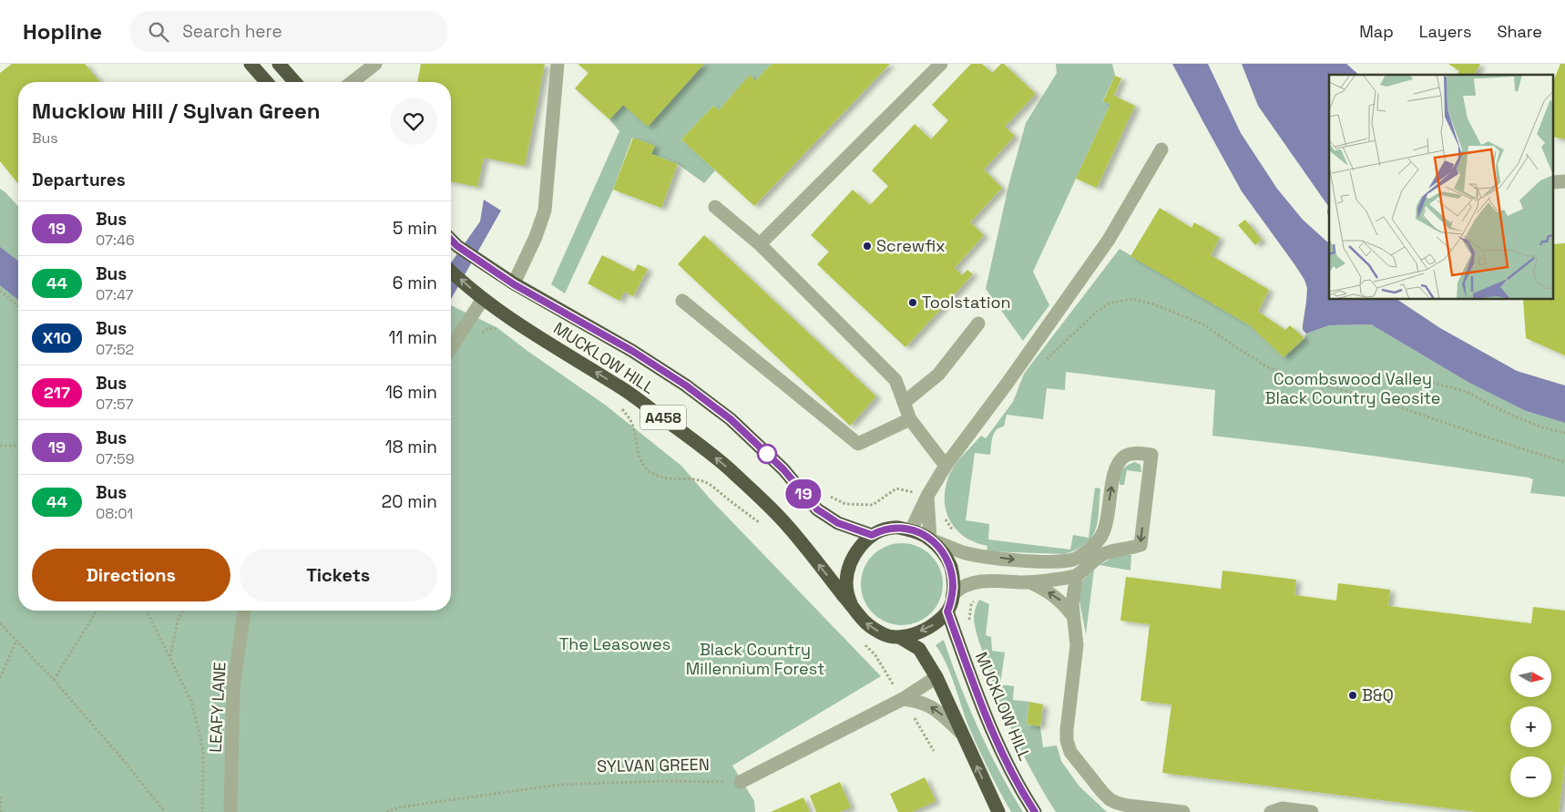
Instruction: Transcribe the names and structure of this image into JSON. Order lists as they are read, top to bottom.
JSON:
{
  "streets": {
    "highway": ["MUCKLOW HILL", "A458"],
    "street": ["LEAFY LANE"],
    "path": ["SYLVAN GREEN"]
  },
  "parks": ["Coombswood Valley Black Country Geosite", "The Leasowes", "Black Country Millennium Forest"],
  "places": ["Screwfix", "Toolstation", "B&Q"],
  "lines": ["bus line 19"],
  "north": "right",
  "page": {
    "header": "Hopline",
    "search": "Search here",
    "nav": ["Map", "Layers", "Share"],
    "on_map": "19",
    "heading": [
      ["Mucklow Hill / Sylvan Green", "Bus"],
      "Departures"
    ],
    "list": [
      {
        "mark": "19",
        "name": "Bus",
        "note": "07:46",
        "value": "5 min"
      },
      {
        "mark": "44",
        "name": "Bus",
        "note": "07:47",
        "value": "6 min"
      },
      {
        "mark": "X10",
        "name": "Bus",
        "note": "07:52",
        "value": "11 min"
      },
      {
        "mark": "217",
        "name": "Bus",
        "note": "07:57",
        "value": "16 min"
      },
      {
        "mark": "19",
        "name": "Bus",
        "note": "07:59",
        "value": "18 min"
      },
      {
        "mark": "44",
        "name": "Bus",
        "note": "08:01",
        "value": "20 min"
      }
    ],
    "buttons": ["Directions", "Tickets"],
    "map_buttons": ["+", "−"]
  }
}
